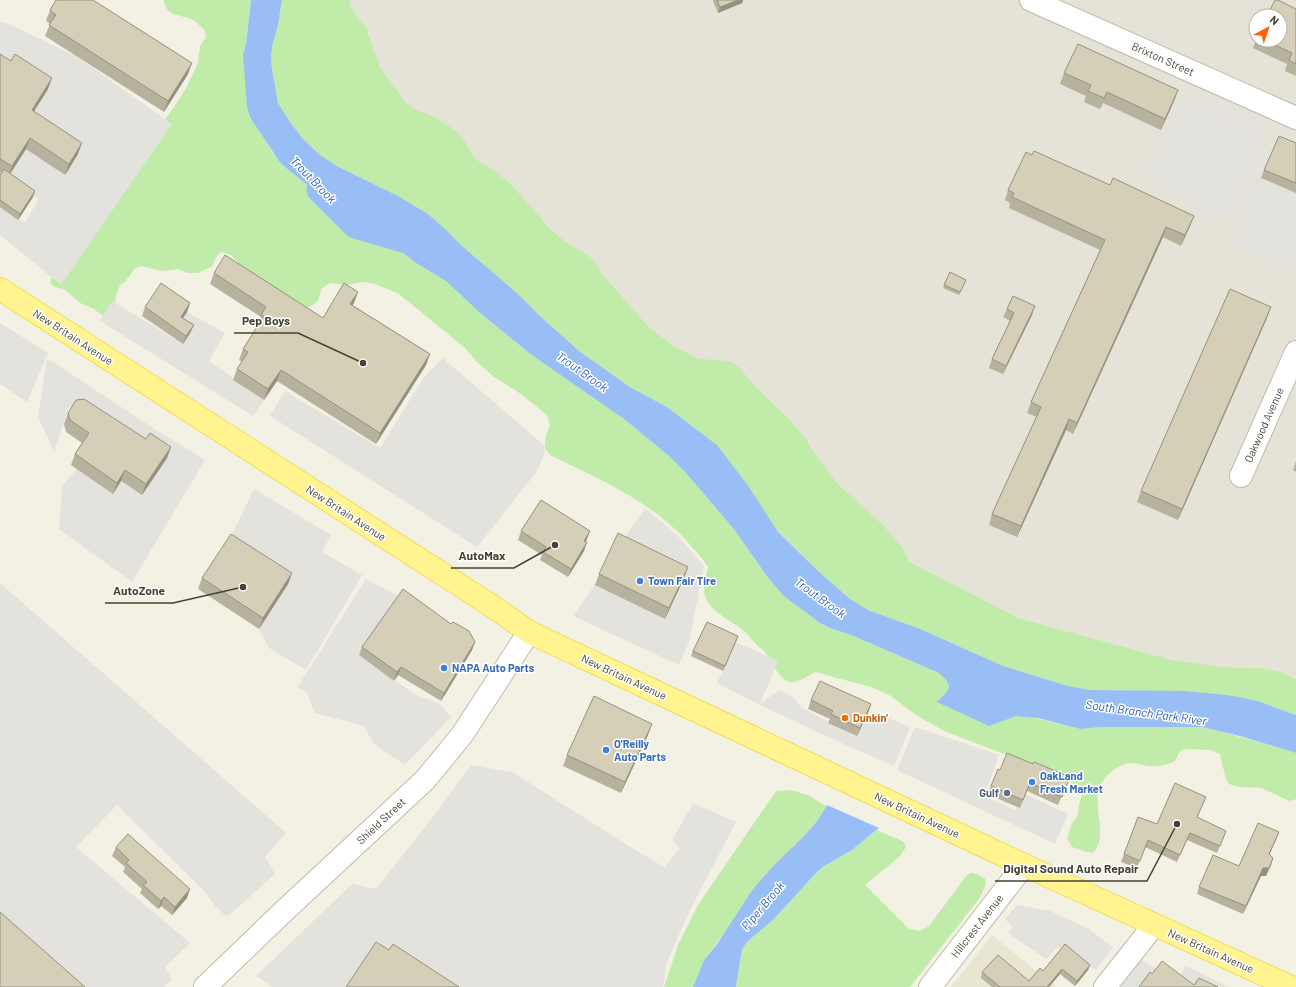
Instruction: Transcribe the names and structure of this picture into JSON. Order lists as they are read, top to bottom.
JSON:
{
  "streets": {
    "main road": ["New Britain Avenue"],
    "street": [
      "Brixton Street",
      "Oakwood Avenue",
      "Shield Street",
      "Hillcrest Avenue"
    ]
  },
  "crossings": [
    ["New Britain Avenue", "Shield Street"],
    ["New Britain Avenue", "Hillcrest Avenue"]
  ],
  "water": ["Trout Brook", "South Branch Park River", "Piper Brook"],
  "places": [
    "Pep Boys",
    "AutoMax",
    "Town Fair Tire",
    "AutoZone",
    "NAPA Auto Parts",
    "Dunkin'",
    "O'Reilly Auto Parts",
    "OakLand Fresh Market",
    "Gulf",
    "Digital Sound Auto Repair"
  ],
  "north": "top right"
}
